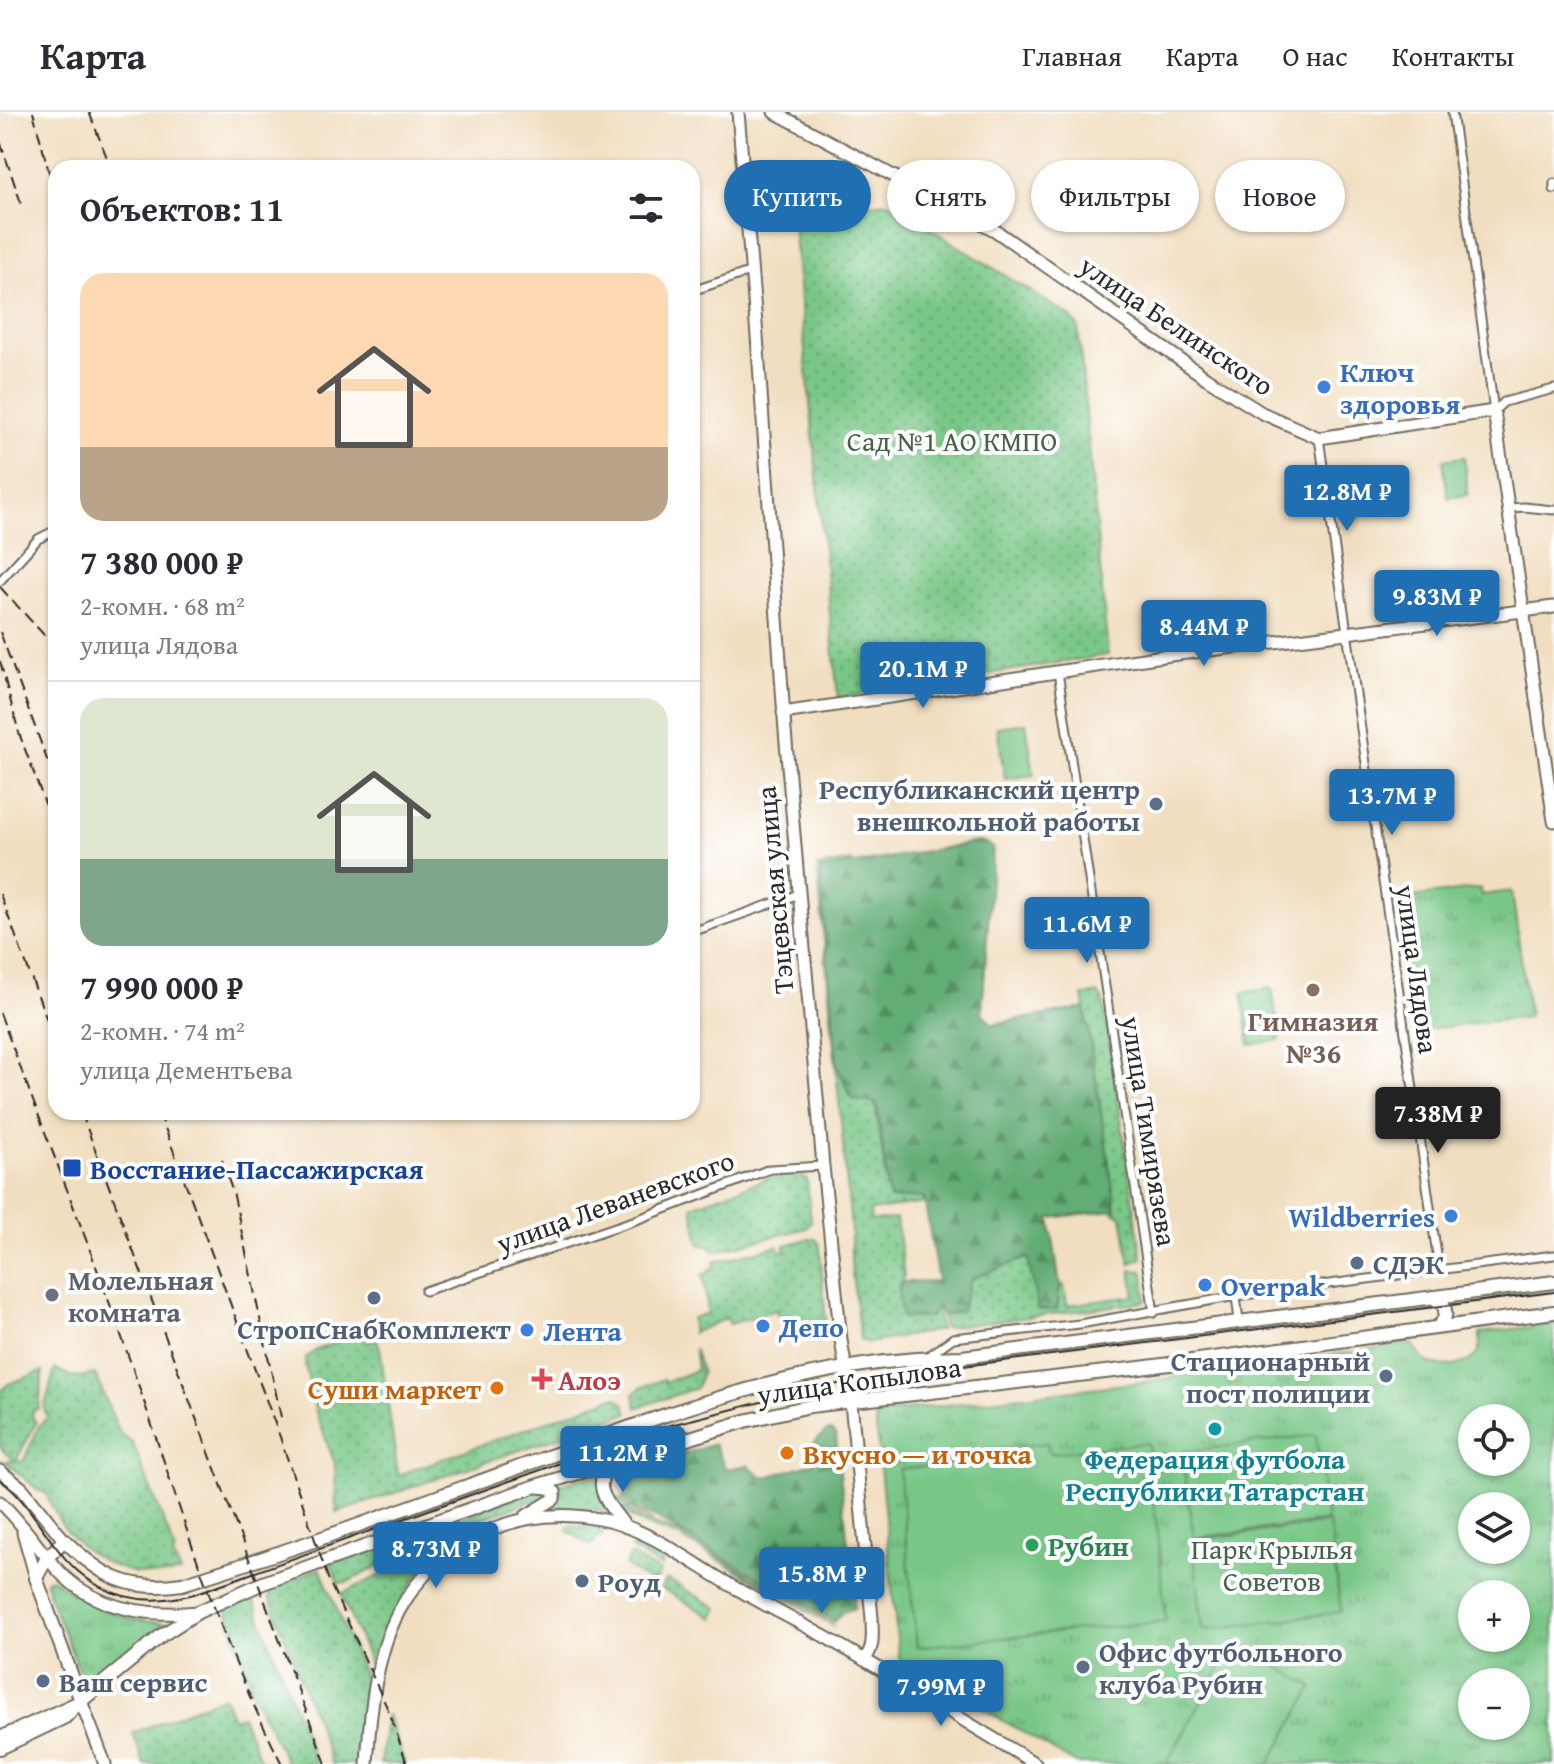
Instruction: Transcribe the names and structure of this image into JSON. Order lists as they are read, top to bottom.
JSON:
{
  "streets": {
    "main road": ["улица Белинского", "Тэцевская улица", "улица Копылова"],
    "street": ["улица Лядова", "улица Тимирязева", "улица Леваневского"]
  },
  "crossings": [
    ["улица Белинского", "улица Лядова"],
    ["Тэцевская улица", "улица Леваневского"],
    ["Тэцевская улица", "улица Копылова"],
    ["улица Лядова", "улица Копылова"],
    ["улица Тимирязева", "улица Копылова"]
  ],
  "parks": ["Сад №1 АО КМПО", "Парк Крылья Советов"],
  "places": {
    "other": [
      "Ключ здоровья",
      "Республиканский центр внешкольной работы",
      "Гимназия №36",
      "Wildberries",
      "СДЭК",
      "Overpak",
      "Молельная комната",
      "СтропСнабКомплект",
      "Депо",
      "Лента",
      "Стационарный пост полиции",
      "Суши маркет",
      "Федерация футбола Республики Татарстан",
      "Вкусно — и точка",
      "Рубин",
      "Роуд",
      "Офис футбольного клуба Рубин",
      "Ваш сервис"
    ],
    "transit": ["Восстание-Пассажирская"],
    "health": ["Алоэ"]
  },
  "page": {
    "header": "Карта",
    "nav": [
      "Главная",
      "Карта",
      "О нас",
      "Контакты"
    ],
    "chip": [
      "Купить",
      "Снять",
      "Фильтры",
      "Новое"
    ],
    "heading": "Объектов: 11",
    "list": [
      {
        "name": "7 380 000 ₽",
        "note": "2-комн. · 68 m² · улица Лядова"
      },
      {
        "name": "7 990 000 ₽",
        "note": "2-комн. · 74 m² · улица Дементьева"
      }
    ],
    "price": [
      "12.8M ₽",
      "9.83M ₽",
      "8.44M ₽",
      "20.1M ₽",
      "13.7M ₽",
      "11.6M ₽",
      "7.38M ₽",
      "11.2M ₽",
      "8.73M ₽",
      "15.8M ₽",
      "7.99M ₽"
    ],
    "map_buttons": ["+", "−"]
  }
}
